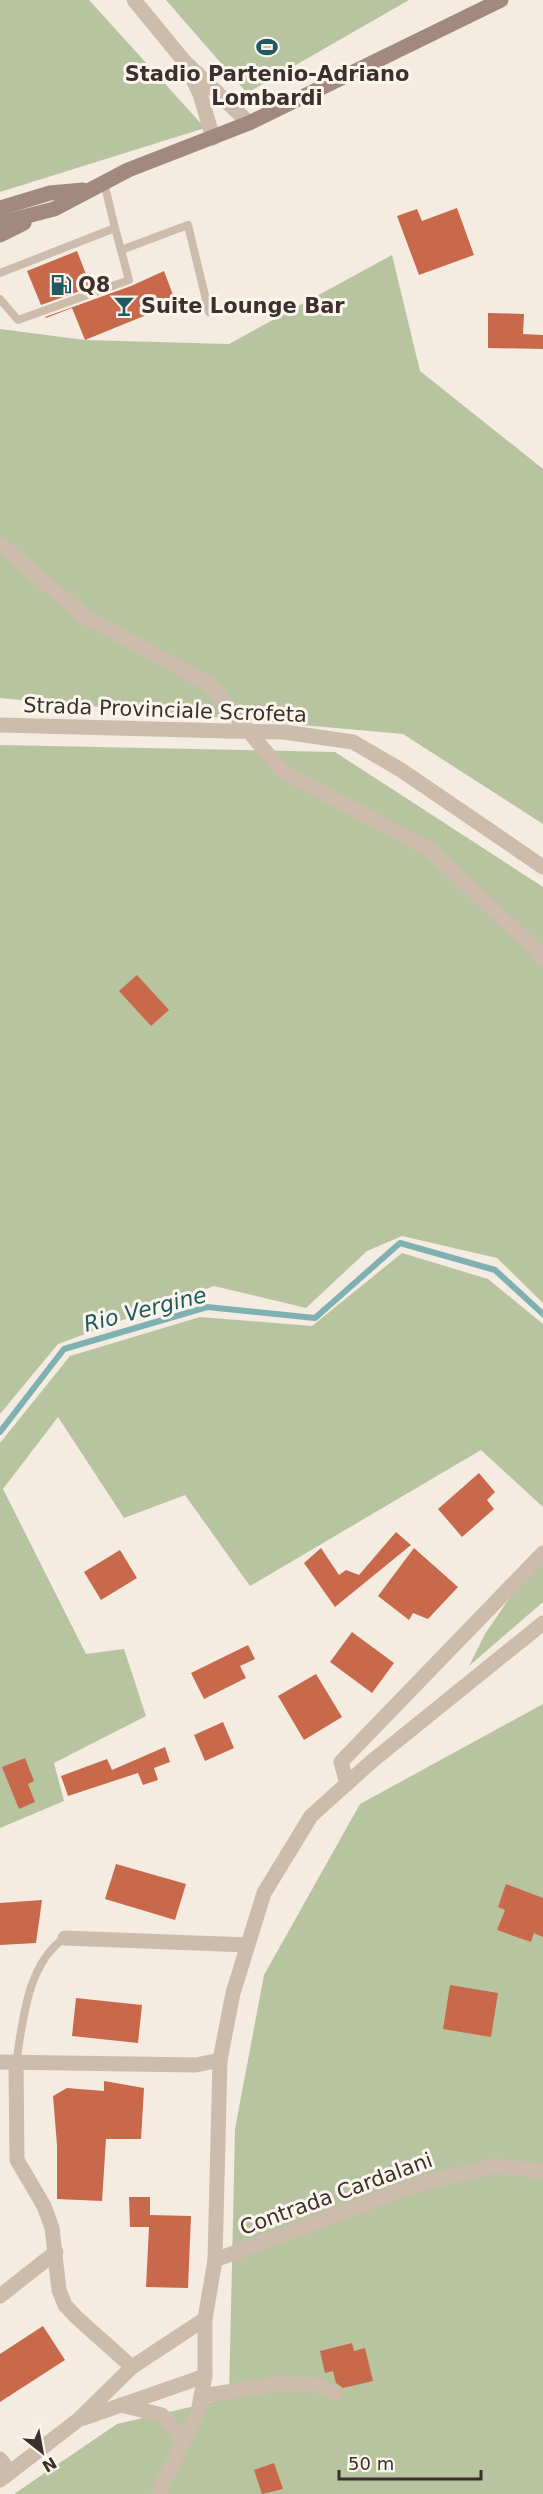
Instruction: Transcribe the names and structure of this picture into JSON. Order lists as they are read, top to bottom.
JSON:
{
  "streets": {
    "street": ["Strada Provinciale Scrofeta", "Contrada Cardalani"]
  },
  "water": ["Rio Vergine"],
  "places": {
    "sports": ["Stadio Partenio-Adriano Lombardi"],
    "fuel station": ["Q8"],
    "bar": ["Suite Lounge Bar"]
  },
  "scale_bar": "50 m",
  "north": "bottom right"
}
